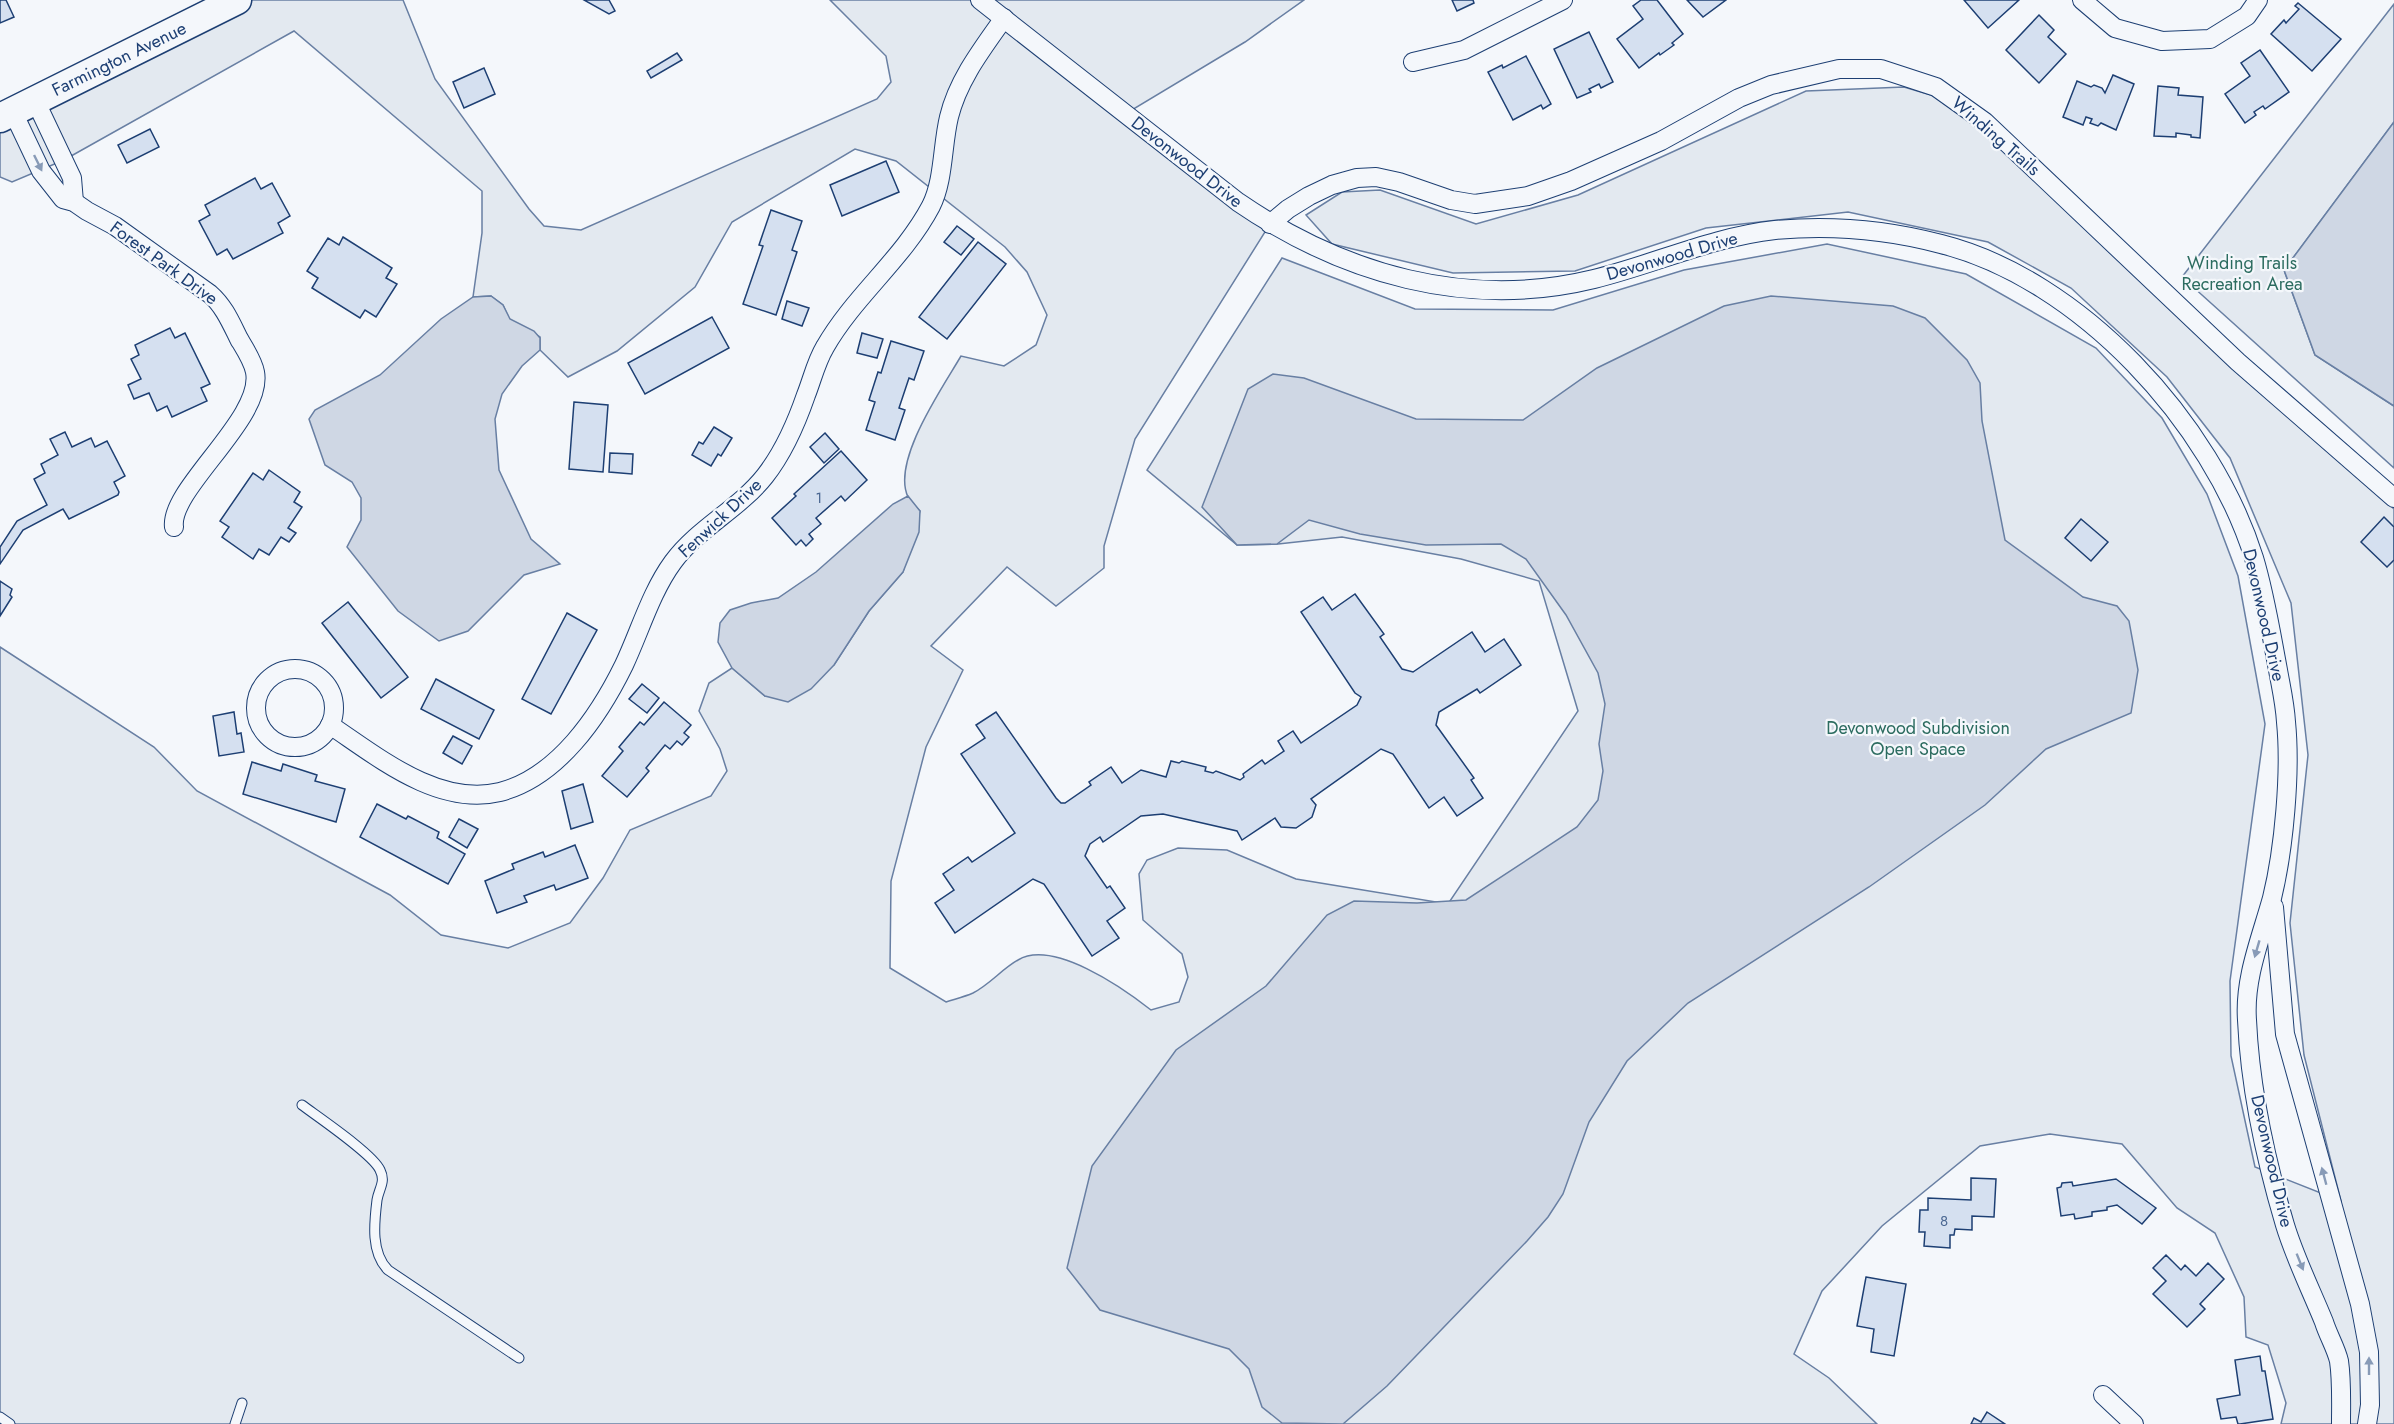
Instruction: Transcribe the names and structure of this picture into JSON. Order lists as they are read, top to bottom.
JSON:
{
  "streets": {
    "main road": ["Farmington Avenue"],
    "street": [
      "Winding Trails",
      "Devonwood Drive",
      "Forest Park Drive",
      "Fenwick Drive"
    ]
  },
  "crossings": [
    ["Farmington Avenue", "Forest Park Drive"],
    ["Winding Trails", "Devonwood Drive"],
    ["Devonwood Drive", "Fenwick Drive"]
  ],
  "parks": ["Winding Trails Recreation Area", "Devonwood Subdivision Open Space"],
  "house_numbers": ["1", "8"]
}
